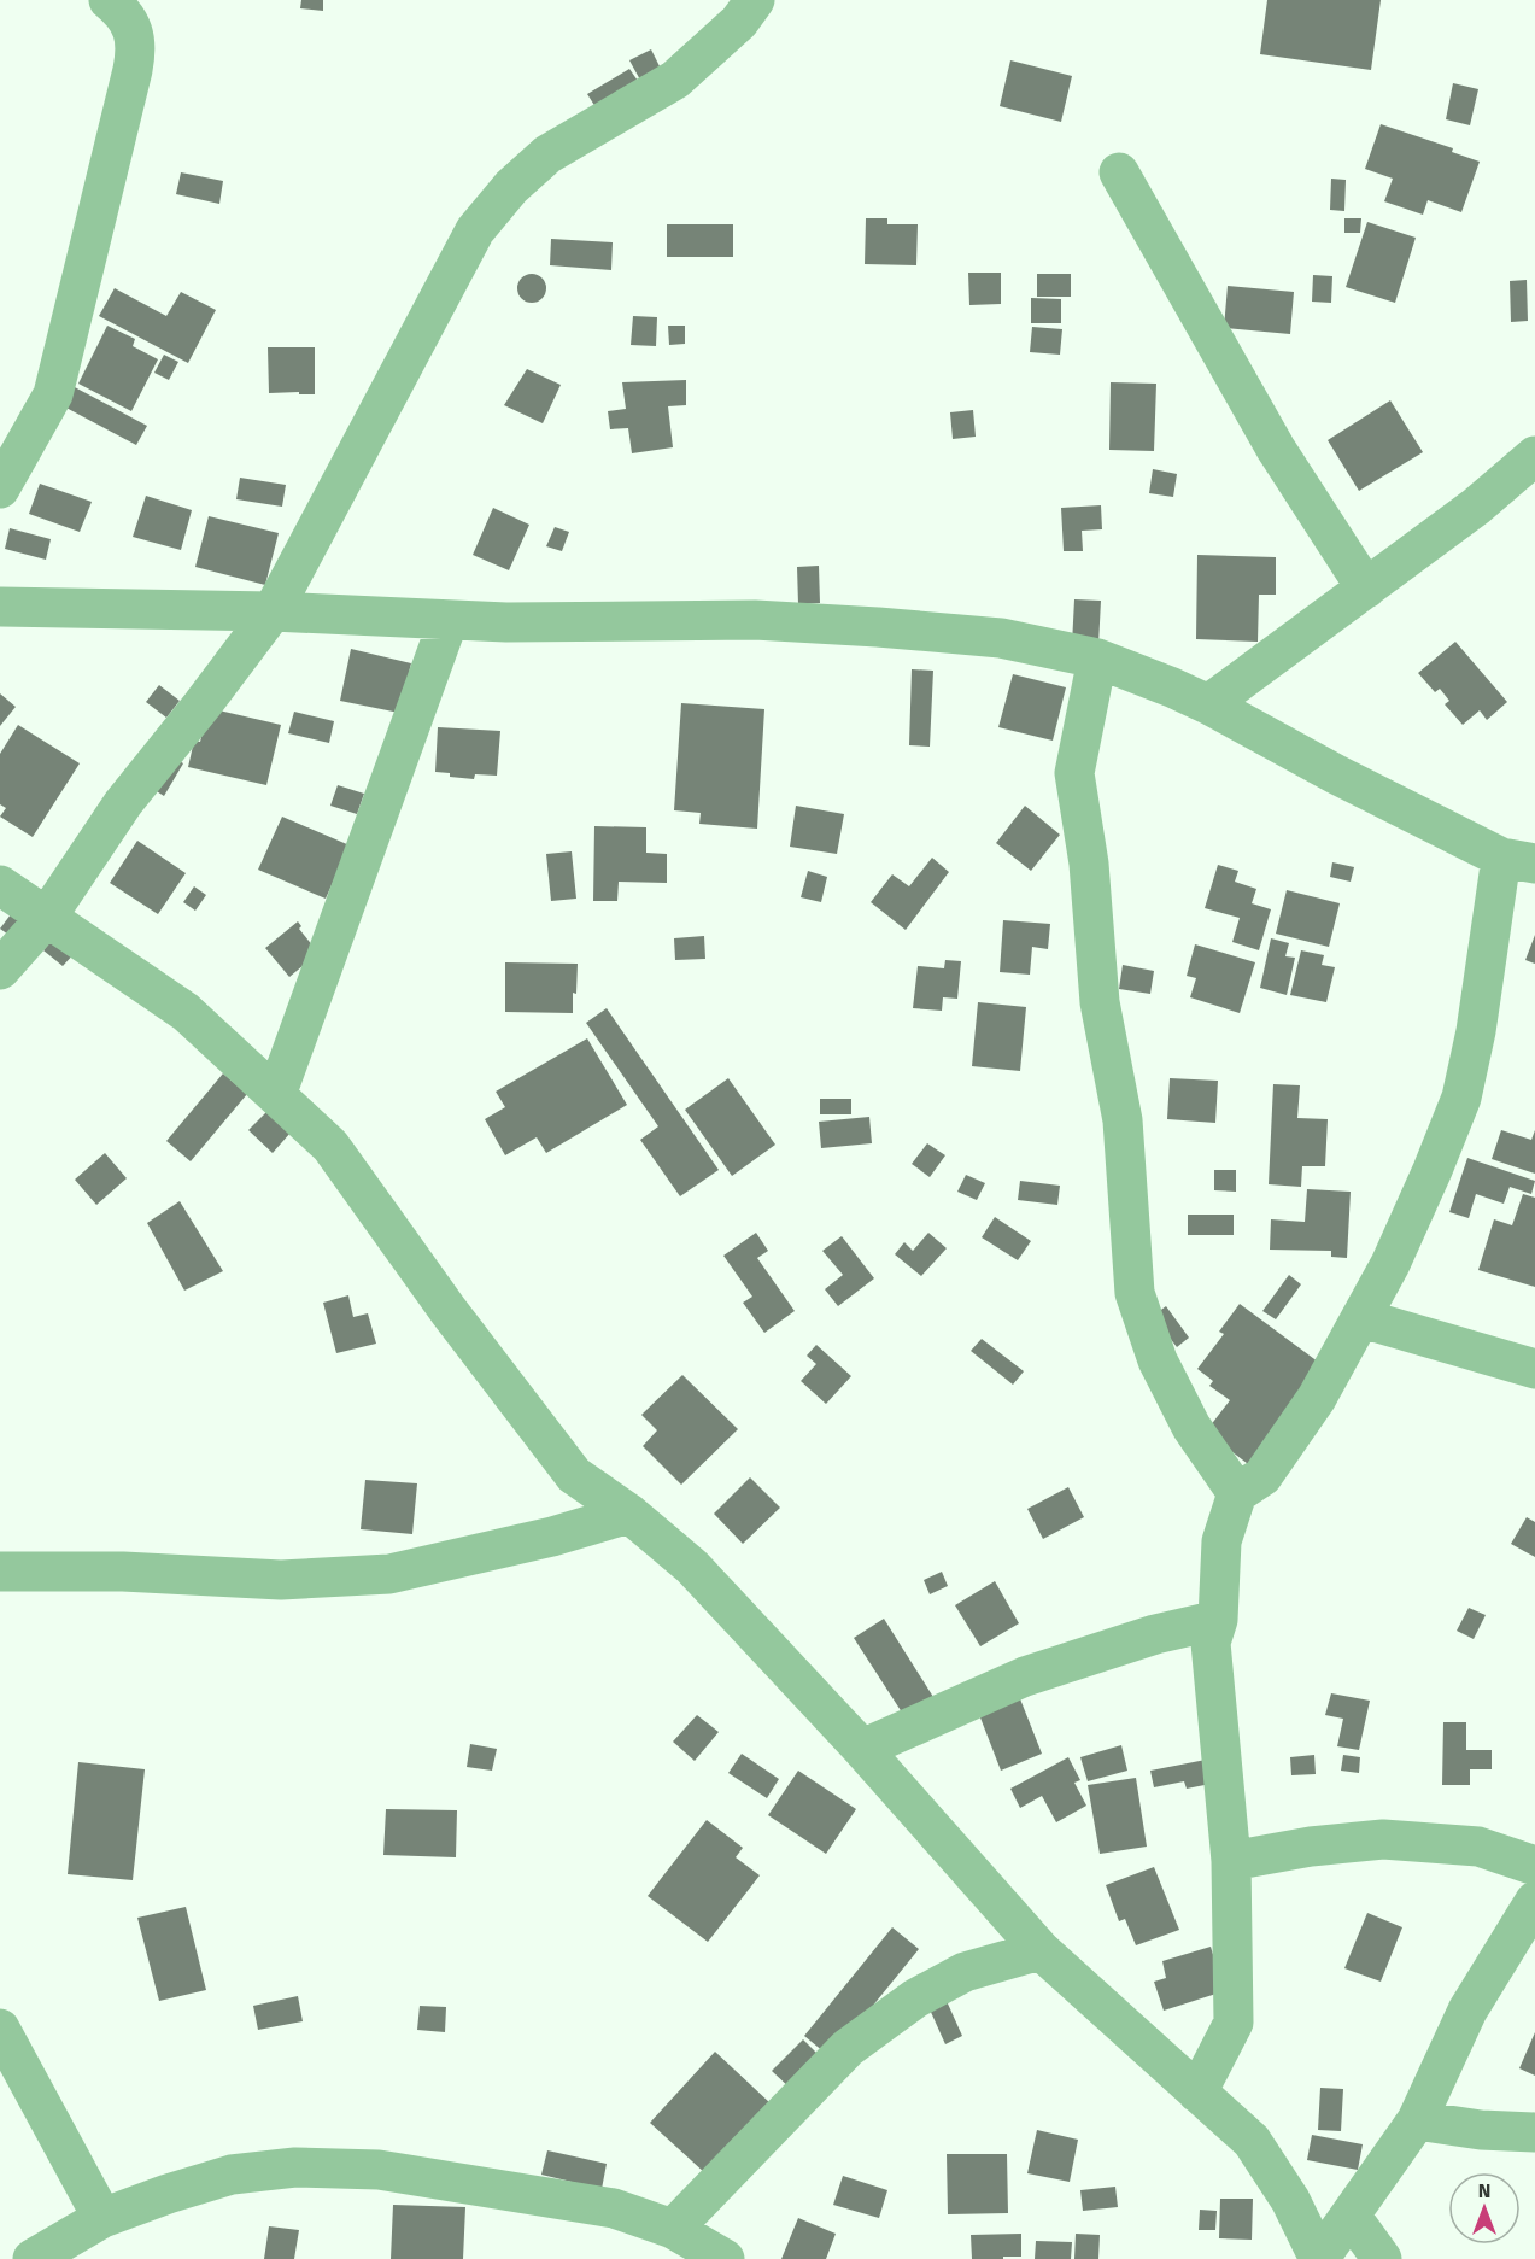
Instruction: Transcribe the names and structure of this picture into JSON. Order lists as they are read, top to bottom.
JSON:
{
  "north": "top"
}
